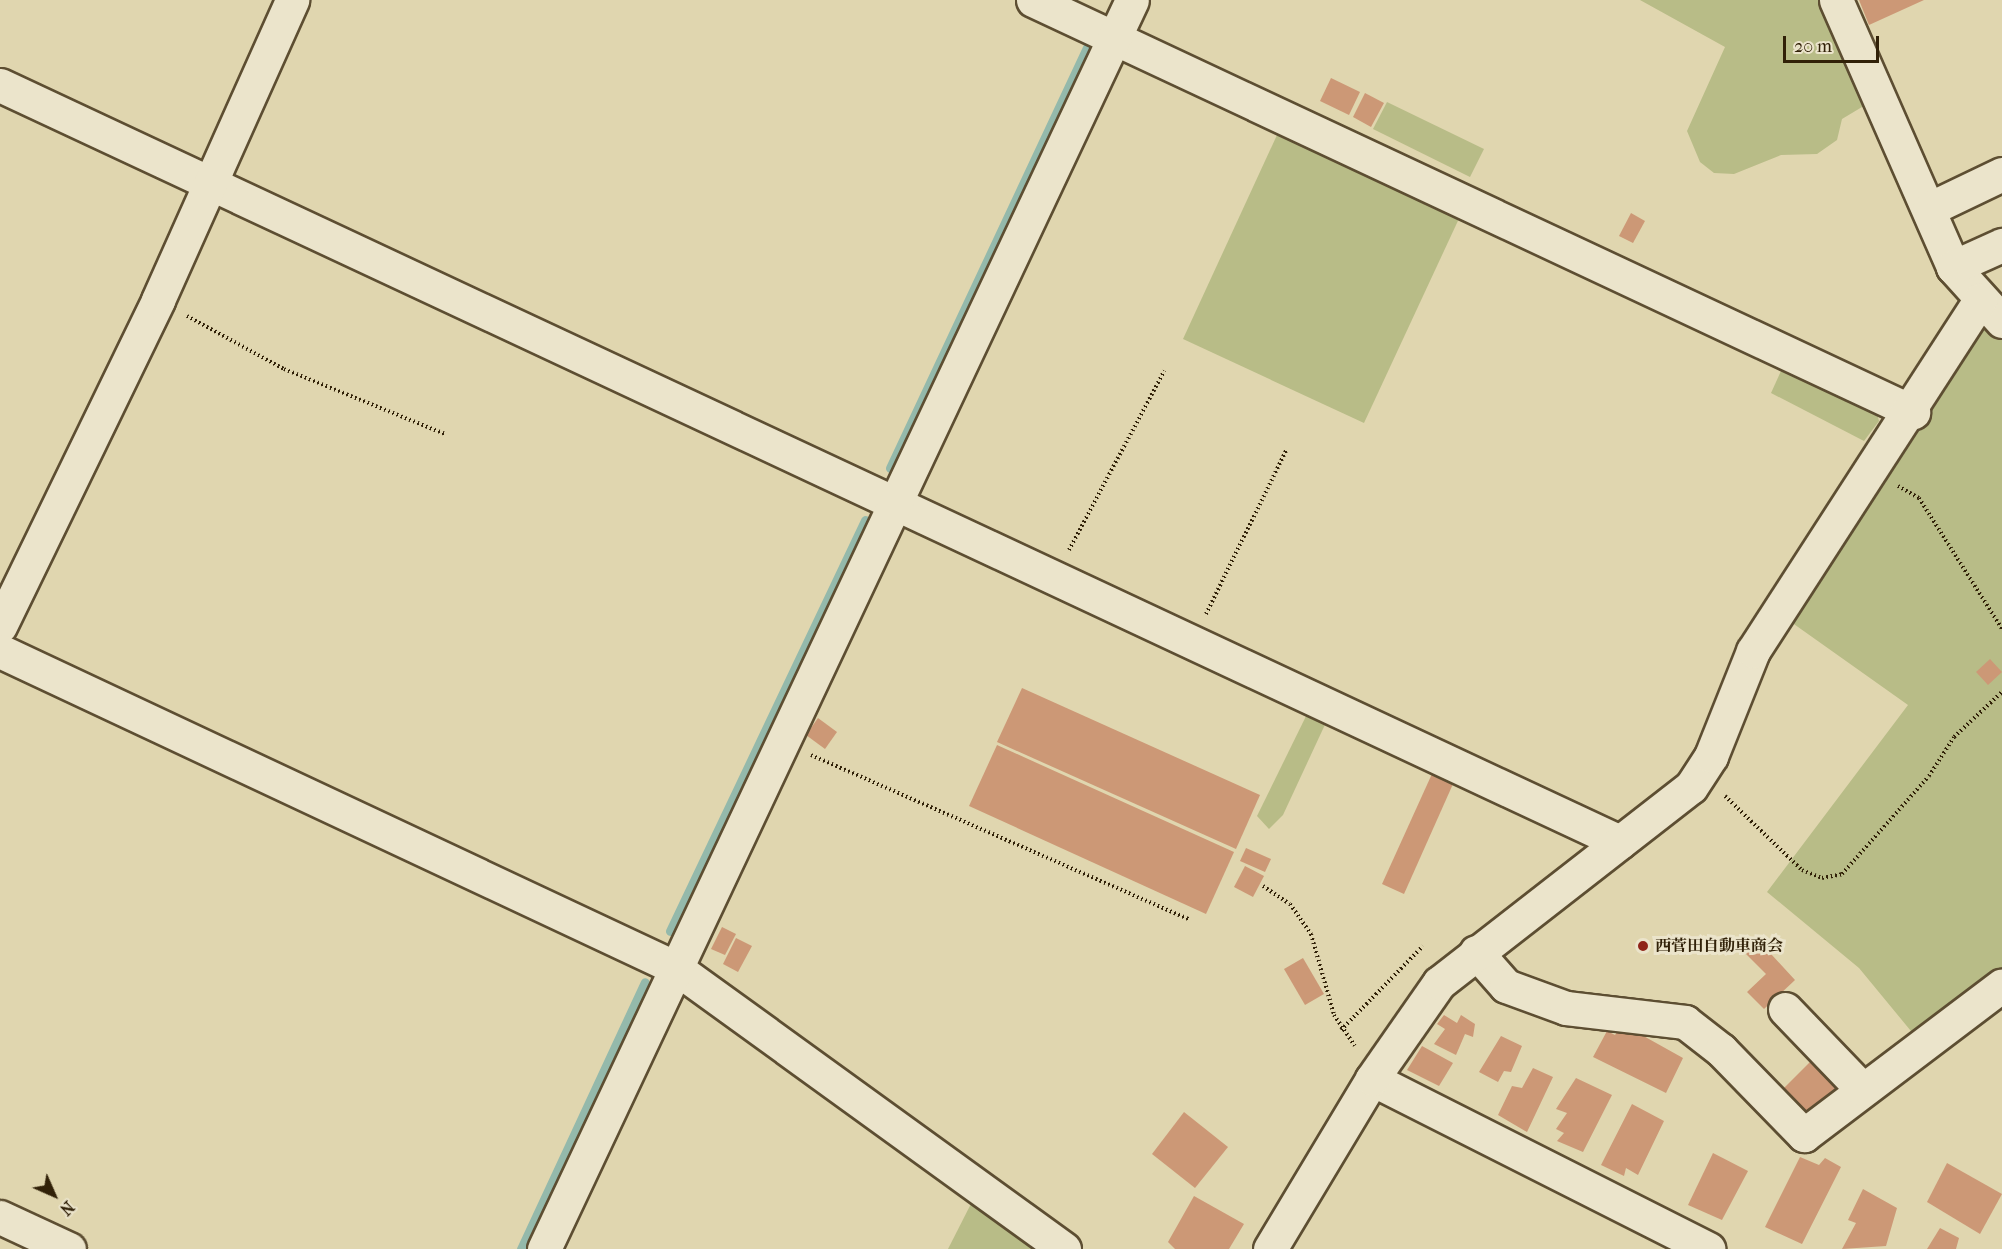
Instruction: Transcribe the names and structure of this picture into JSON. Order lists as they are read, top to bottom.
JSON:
{
  "places": ["西菅田自動車商会"],
  "scale_bar": "20 m",
  "north": "bottom right"
}
